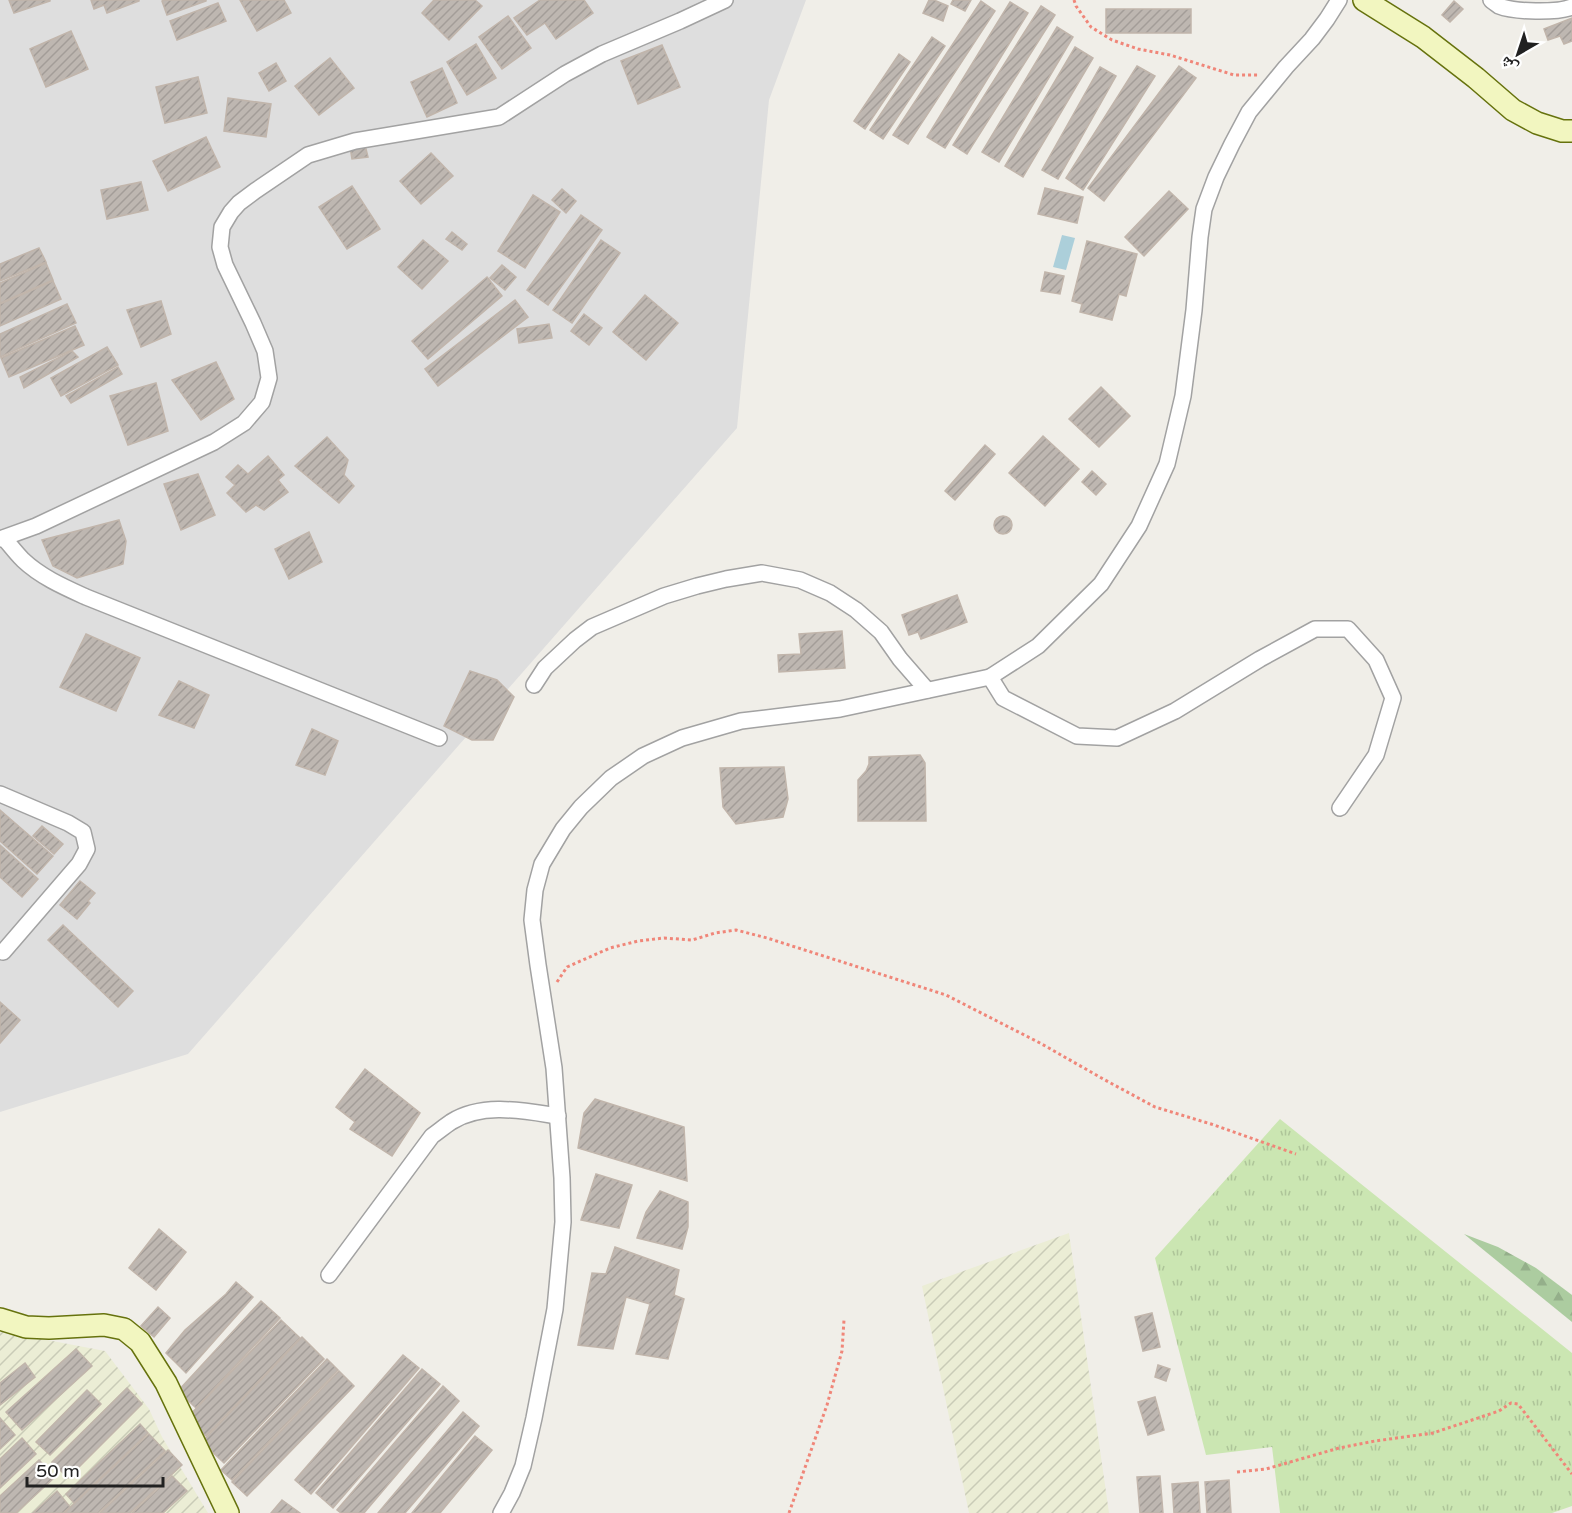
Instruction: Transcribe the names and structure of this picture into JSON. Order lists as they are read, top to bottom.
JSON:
{
  "scale_bar": "50 m",
  "north": "bottom left"
}
